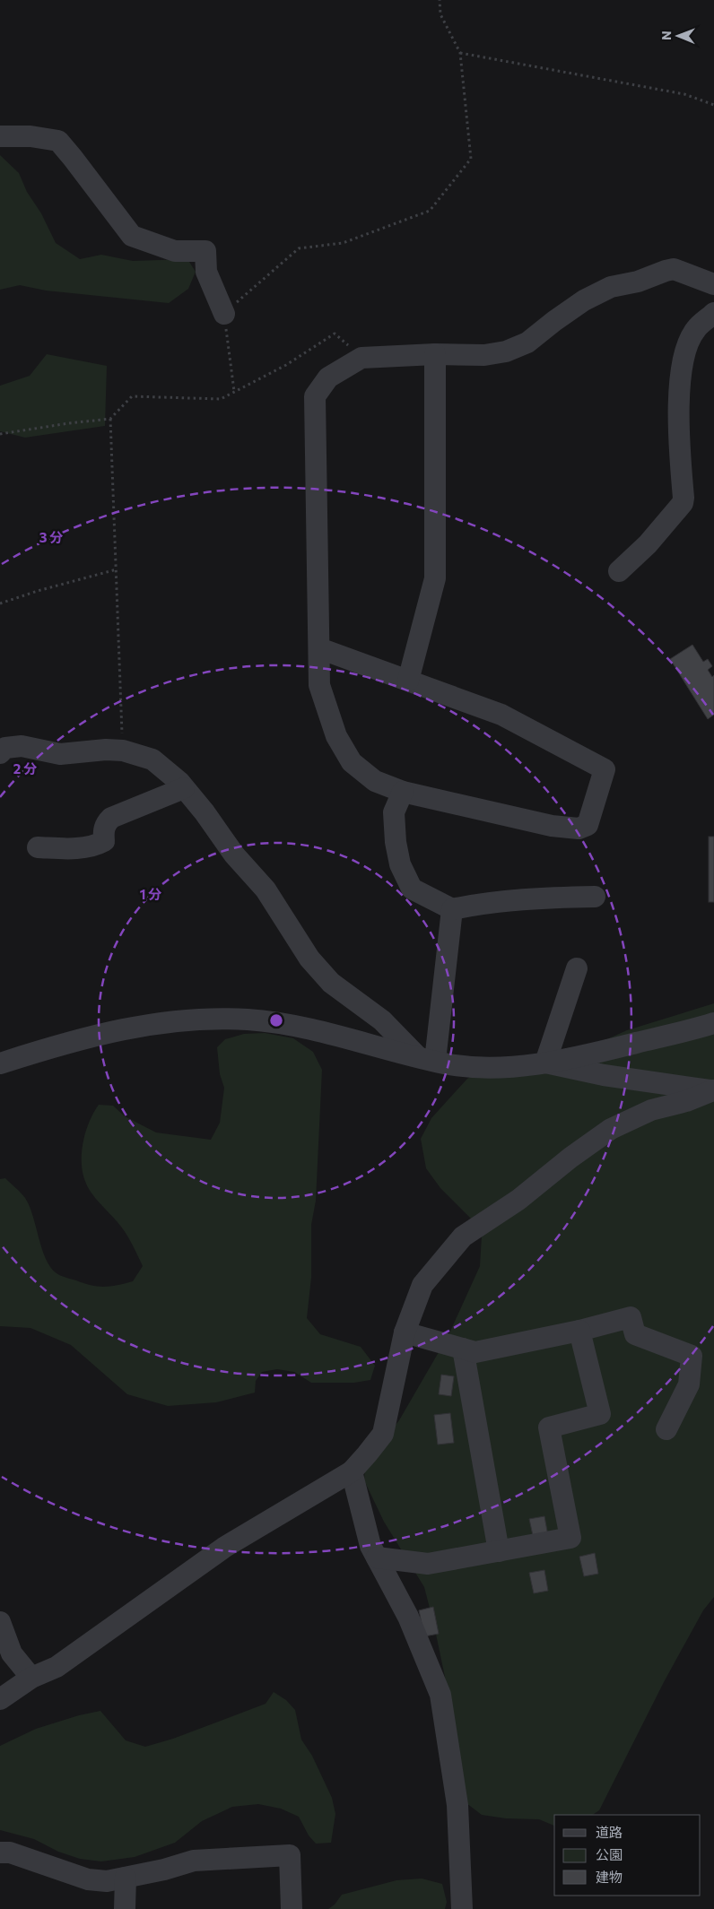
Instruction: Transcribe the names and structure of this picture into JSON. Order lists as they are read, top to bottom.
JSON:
{
  "legend": ["道路", "公園", "建物"],
  "north": "left",
  "rings": ["3 分", "2 分", "1 分"]
}
